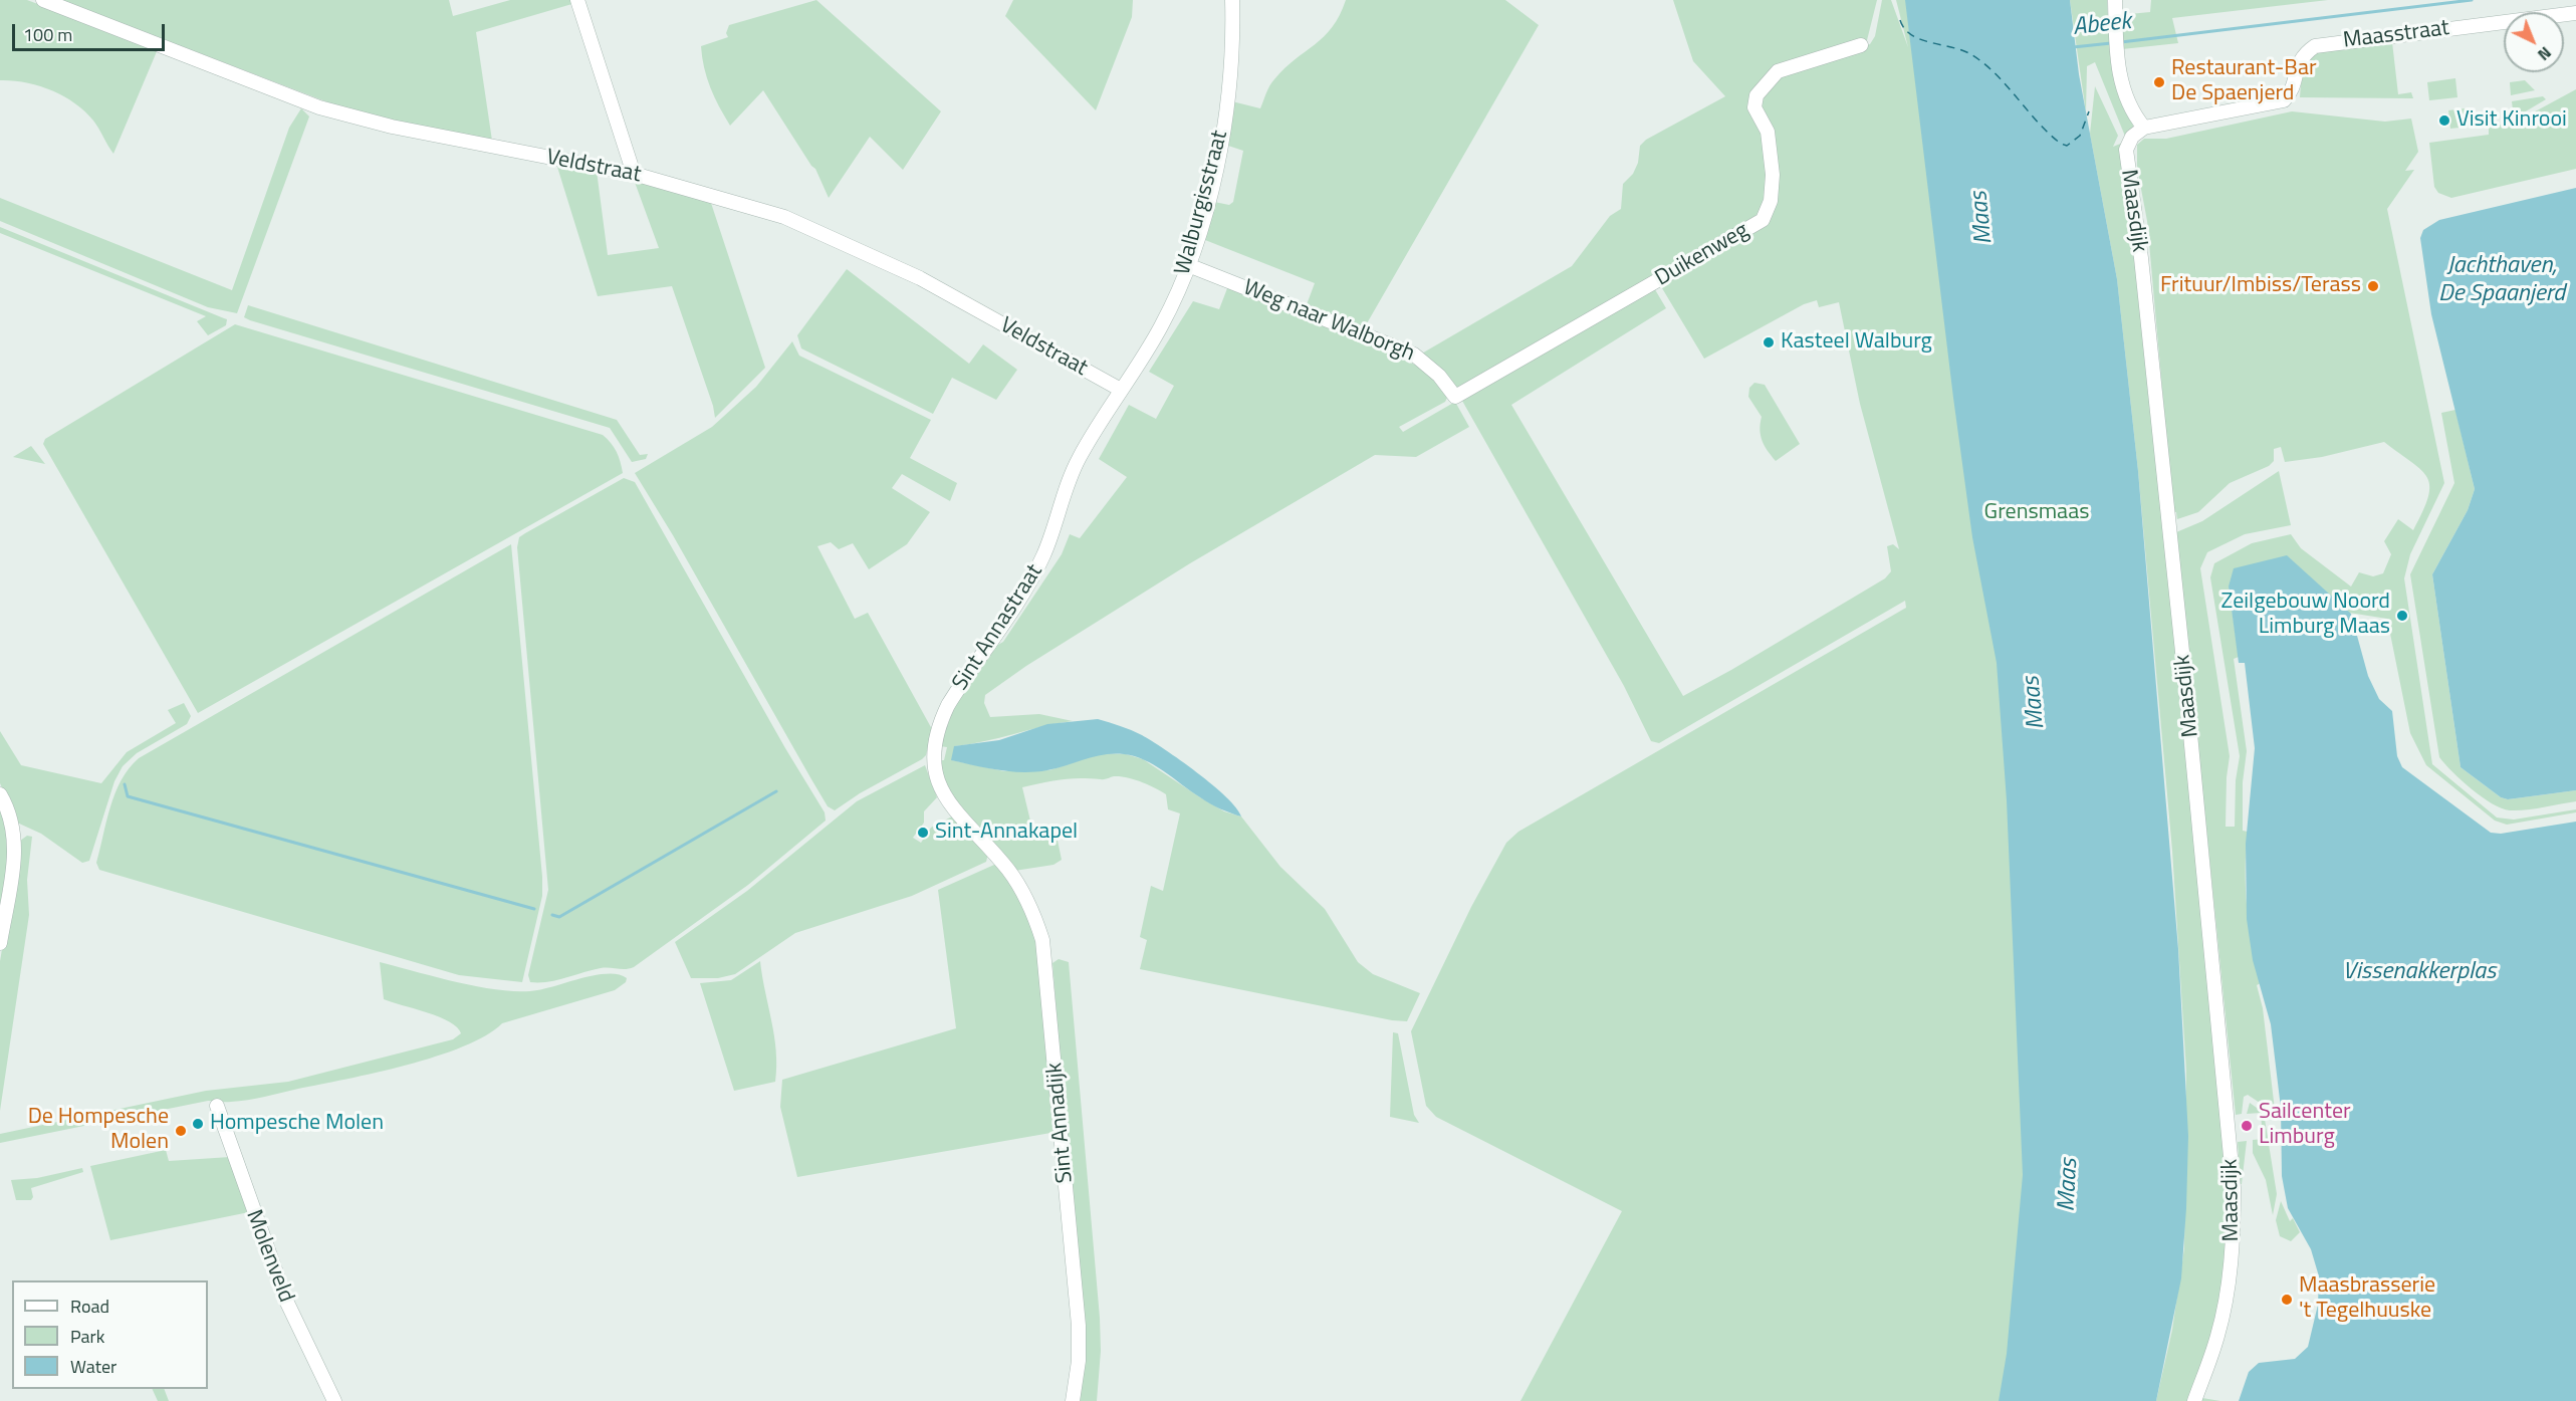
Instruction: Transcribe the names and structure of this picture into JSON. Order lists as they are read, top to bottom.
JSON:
{
  "streets": {
    "street": [
      "Maasstraat",
      "Veldstraat",
      "Walburgisstraat",
      "Maasdijk",
      "Duikenweg",
      "Weg naar Walborgh",
      "Sint Annastraat",
      "Sint Annadijk",
      "Molenveld"
    ]
  },
  "crossings": [
    ["Maasstraat", "Maasdijk"],
    ["Veldstraat", "Walburgisstraat"],
    ["Veldstraat", "Sint Annastraat"],
    ["Walburgisstraat", "Weg naar Walborgh"],
    ["Walburgisstraat", "Sint Annastraat"],
    ["Duikenweg", "Weg naar Walborgh"],
    ["Sint Annastraat", "Sint Annadijk"]
  ],
  "water": [
    "Abeek",
    "Maas",
    "Jachthaven, De Spaanjerd",
    "Vissenakkerplas"
  ],
  "parks": ["Grensmaas"],
  "places": [
    "Restaurant-Bar De Spaenjerd",
    "Visit Kinrooi",
    "Frituur/Imbiss/Terass",
    "Kasteel Walburg",
    "Zeilgebouw Noord Limburg Maas",
    "Sint-Annakapel",
    "Hompesche Molen",
    "Sailcenter Limburg",
    "De Hompesche Molen",
    "Maasbrasserie 't Tegelhuuske"
  ],
  "legend": ["Road", "Park", "Water"],
  "scale_bar": "100 m",
  "north": "bottom right"
}
